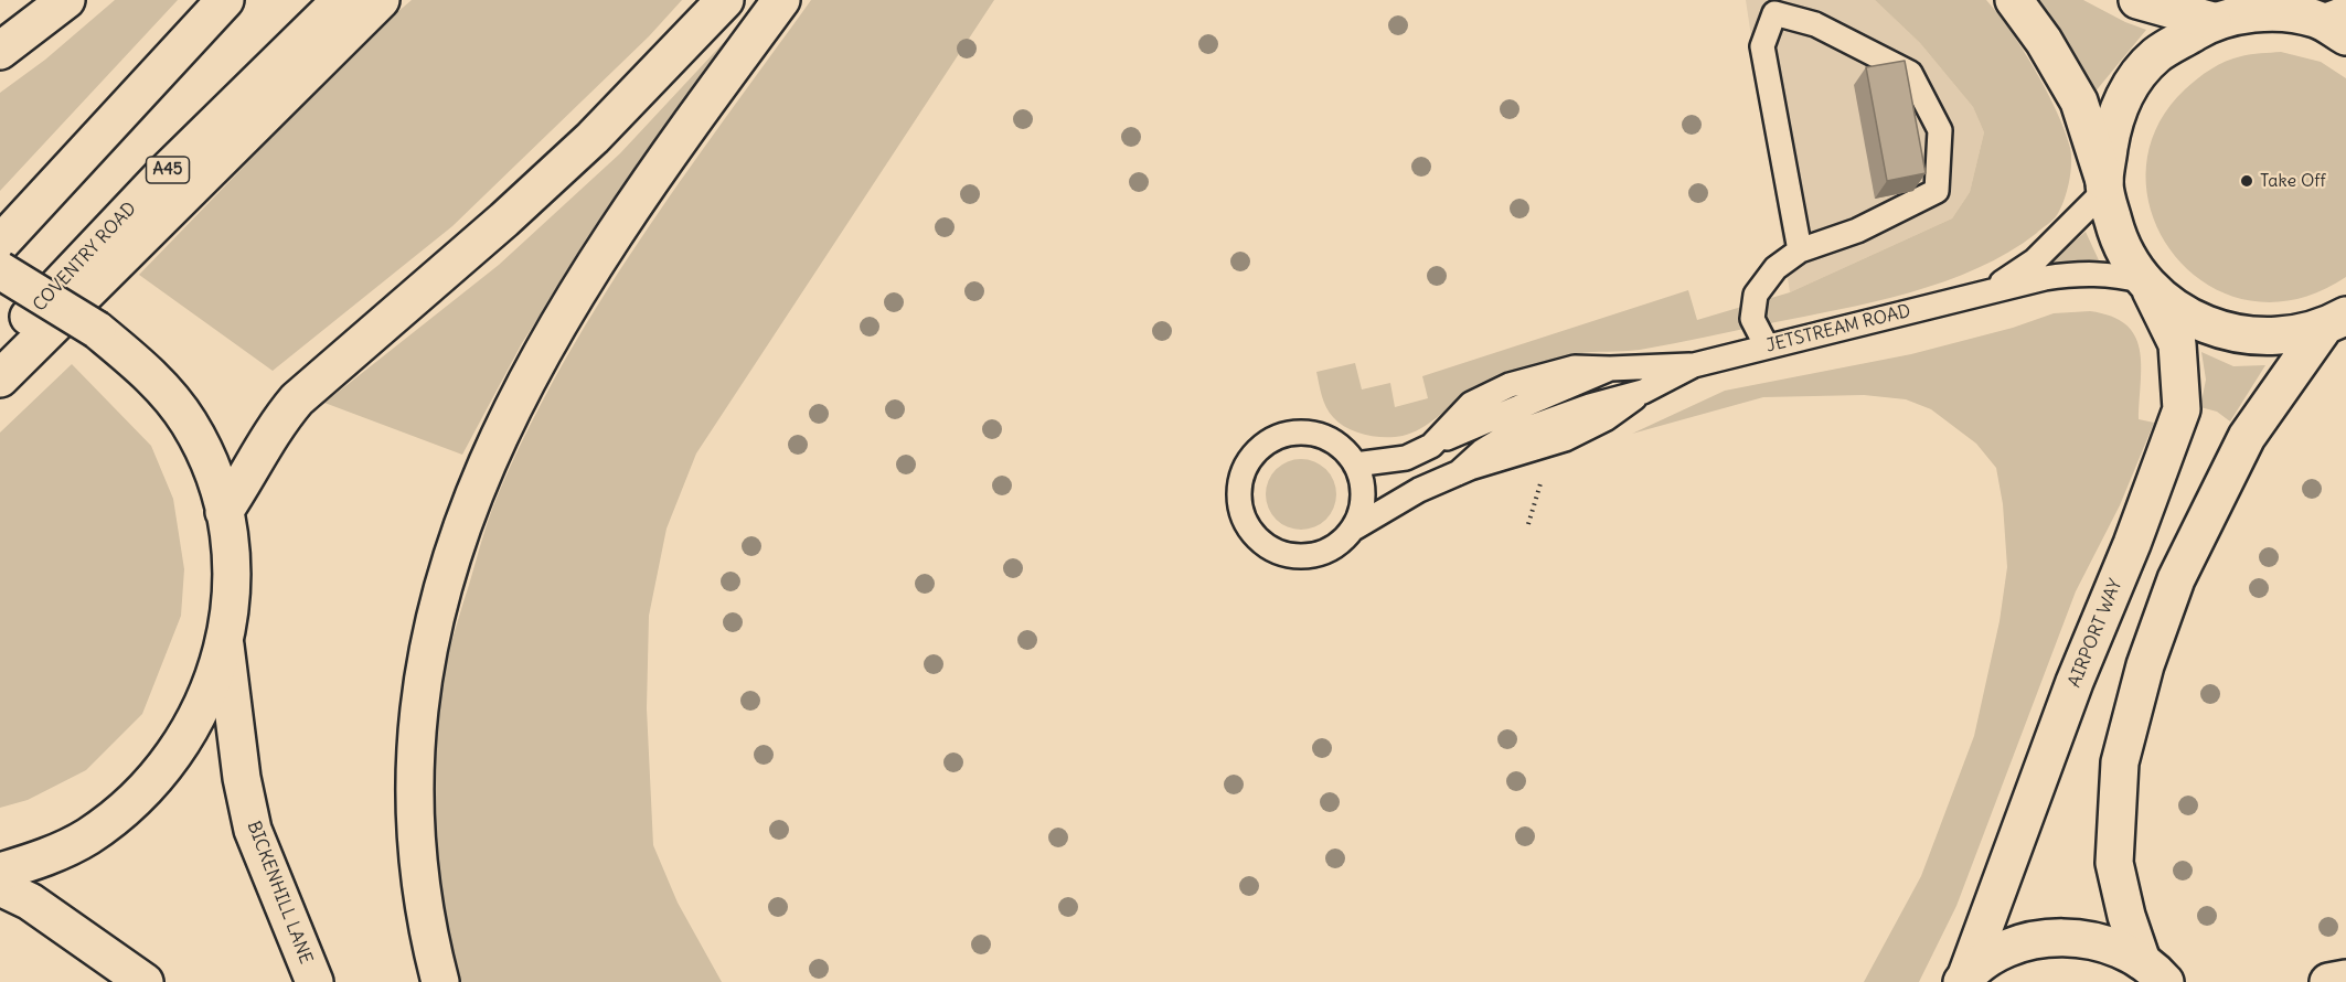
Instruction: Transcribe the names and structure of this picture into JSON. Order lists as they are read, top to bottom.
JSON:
{
  "streets": {
    "main road": [
      "A45",
      "COVENTRY ROAD",
      "AIRPORT WAY",
      "BICKENHILL LANE"
    ],
    "lane": ["JETSTREAM ROAD"]
  },
  "crossings": [
    ["JETSTREAM ROAD", "AIRPORT WAY"]
  ],
  "places": ["Take Off"]
}
